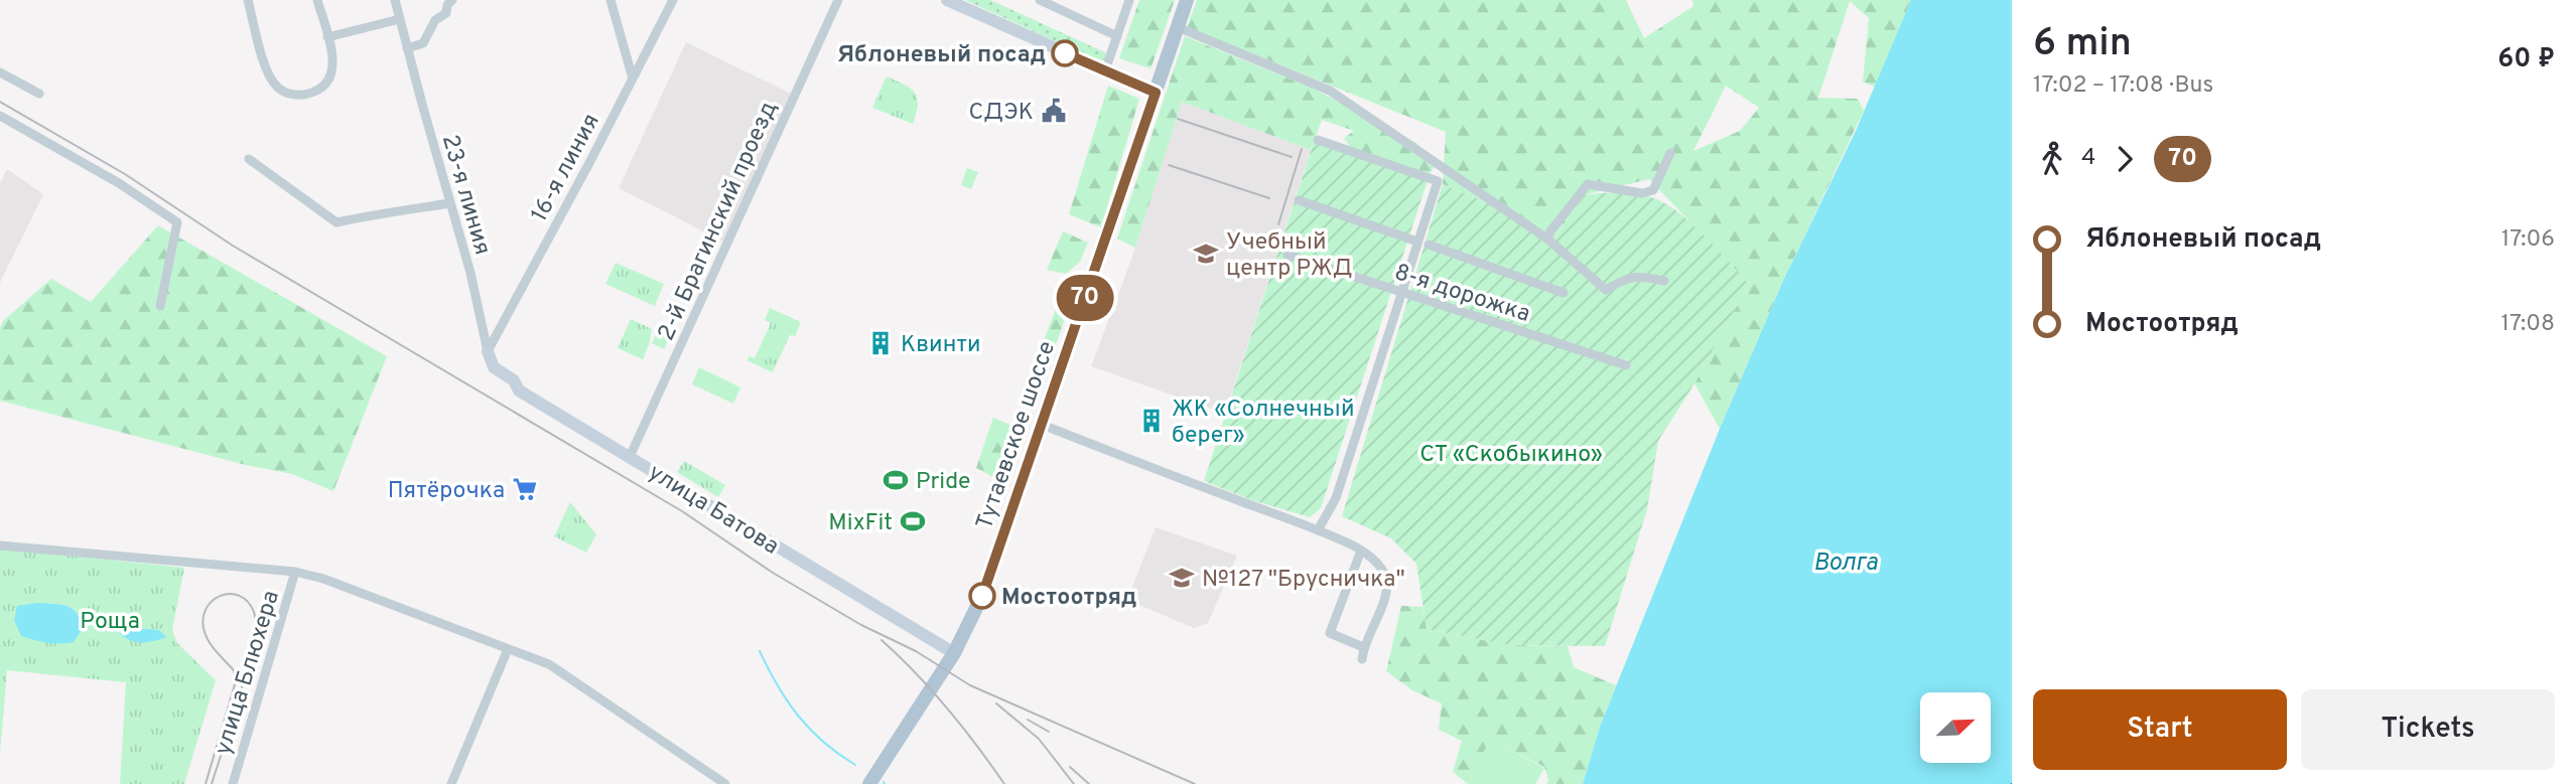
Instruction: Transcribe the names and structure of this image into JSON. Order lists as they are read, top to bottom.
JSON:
{
  "streets": {
    "main road": ["Тутаевское шоссе"],
    "street": [
      "16-я линия",
      "23-я линия",
      "2-й Брагинский проезд",
      "8-я дорожка",
      "улица Батова",
      "улица Блюхера"
    ]
  },
  "crossings": [
    ["16-я линия", "23-я линия"],
    ["16-я линия", "улица Батова"],
    ["23-я линия", "улица Батова"],
    ["2-й Брагинский проезд", "улица Батова"],
    ["Тутаевское шоссе", "улица Батова"]
  ],
  "water": ["Волга"],
  "parks": ["СТ «Скобыкино»", "Роща"],
  "places": {
    "other": ["Яблоневый посад", "Мостоотряд"],
    "public building": ["СДЭК"],
    "school or university": ["Учебный центр РЖД", "№127 \"Брусничка\""],
    "building": ["Квинти", "ЖК «Солнечный берег»"],
    "sports": ["Pride", "MixFit"],
    "supermarket": ["Пятёрочка"]
  },
  "lines": ["bus line 70"],
  "north": "top right",
  "page": {
    "on_map": "70",
    "heading": ["6 min", "17:02 – 17:08 · Bus", "60 ₽"],
    "legs": ["4", "70"],
    "list": [
      {
        "name": "Яблоневый посад",
        "value": "17:06"
      },
      {
        "name": "Мостоотряд",
        "value": "17:08"
      }
    ],
    "buttons": ["Start", "Tickets"]
  }
}
